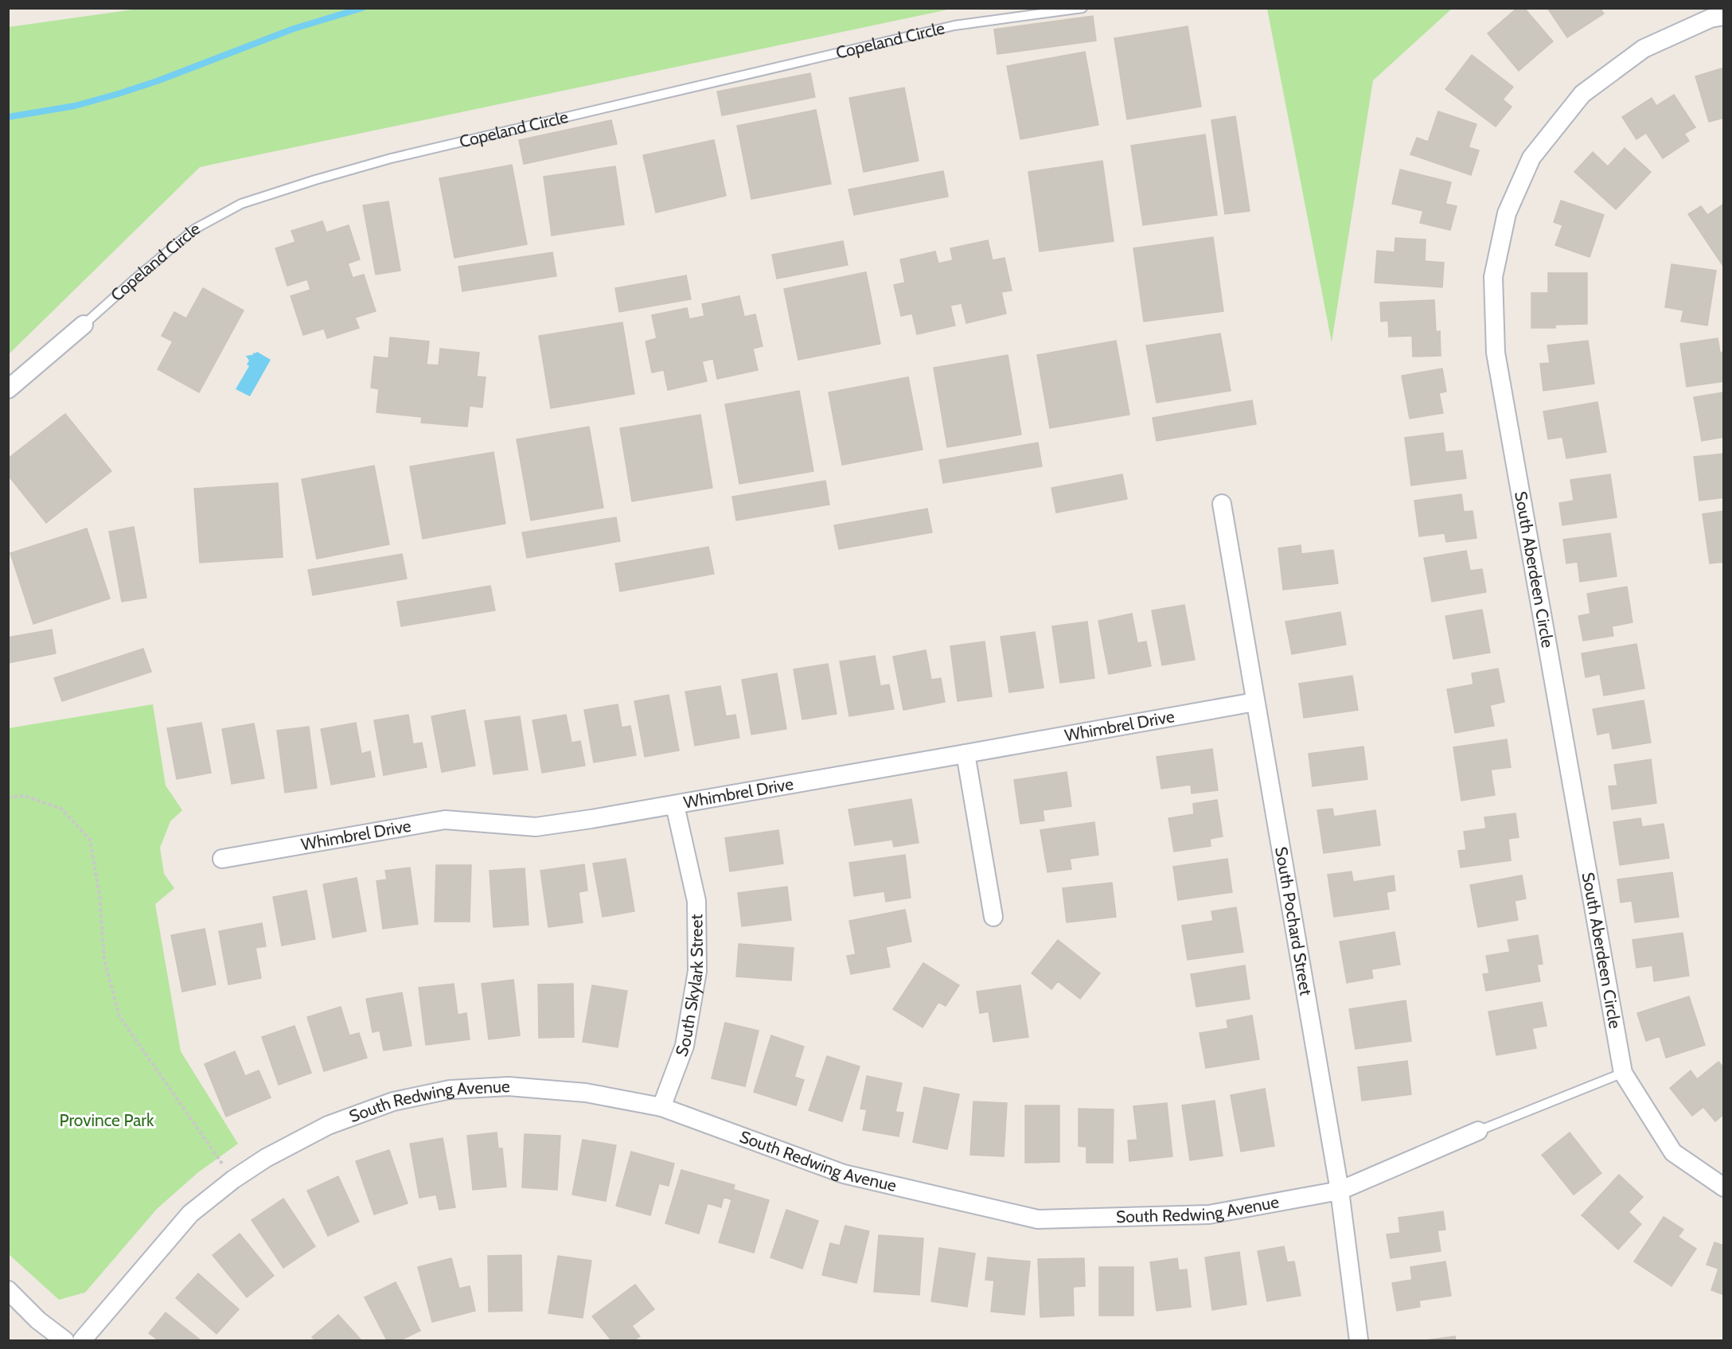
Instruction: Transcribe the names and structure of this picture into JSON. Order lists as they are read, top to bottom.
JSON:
{
  "streets": {
    "street": [
      "Copeland Circle",
      "South Aberdeen Circle",
      "Whimbrel Drive",
      "South Pochard Street",
      "South Skylark Street",
      "South Redwing Avenue"
    ]
  },
  "crossings": [
    ["South Aberdeen Circle", "South Redwing Avenue"],
    ["Whimbrel Drive", "South Pochard Street"],
    ["Whimbrel Drive", "South Skylark Street"],
    ["South Pochard Street", "South Redwing Avenue"],
    ["South Skylark Street", "South Redwing Avenue"]
  ],
  "parks": ["Province Park"]
}
